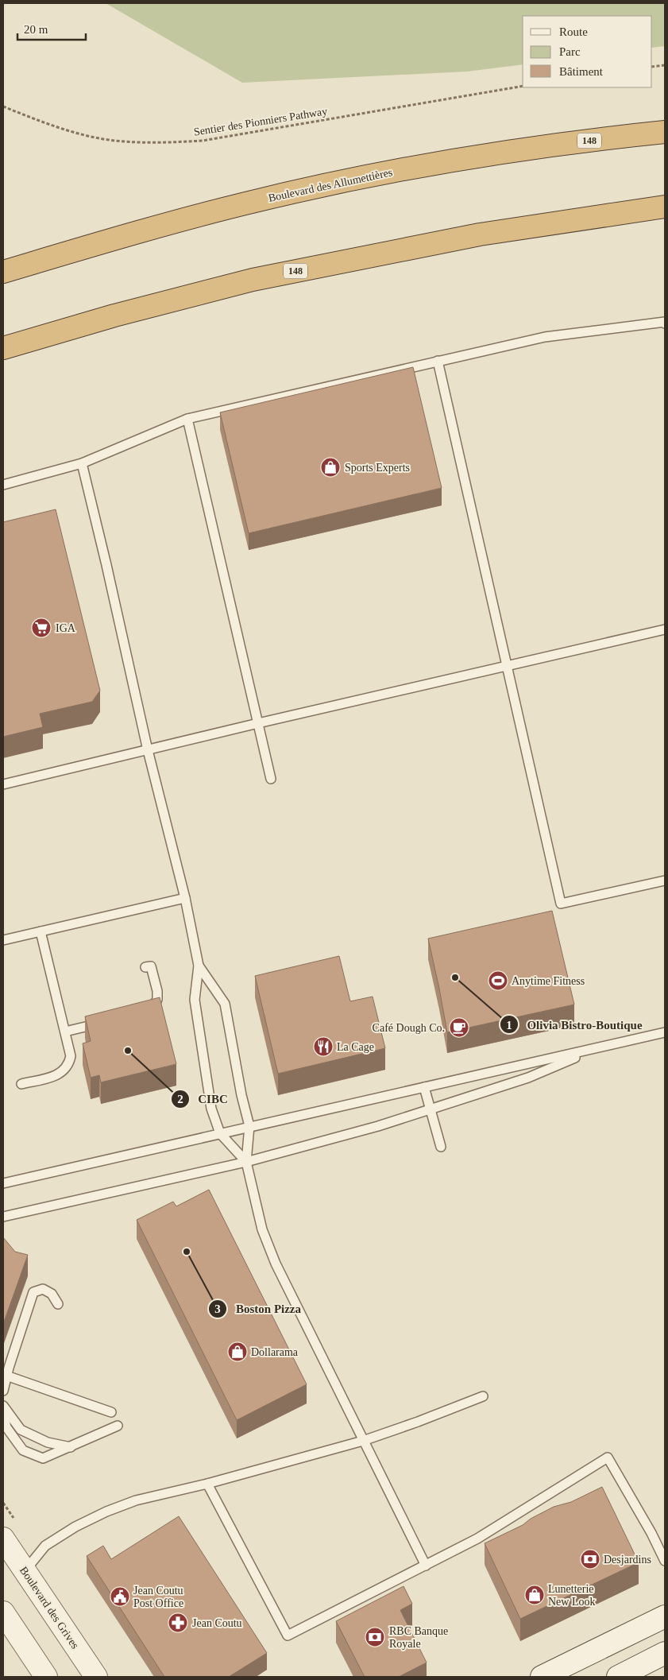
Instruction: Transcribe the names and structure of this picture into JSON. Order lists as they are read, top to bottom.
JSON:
{
  "streets": {
    "highway": ["148", "Boulevard des Allumettières"],
    "street": ["Boulevard des Grives"],
    "path": ["Sentier des Pionniers Pathway"]
  },
  "places": {
    "shop": ["Sports Experts", "Dollarama", "Lunetterie New Look"],
    "supermarket": ["IGA"],
    "other": ["Olivia Bistro-Boutique", "CIBC", "Boston Pizza"],
    "sports": ["Anytime Fitness"],
    "cafe": ["Café Dough Co."],
    "restaurant": ["La Cage"],
    "bank": ["Desjardins", "RBC Banque Royale"],
    "public building": ["Jean Coutu Post Office"],
    "pharmacy": ["Jean Coutu"]
  },
  "legend": ["Route", "Parc", "Bâtiment"],
  "scale_bar": "20 m"
}
